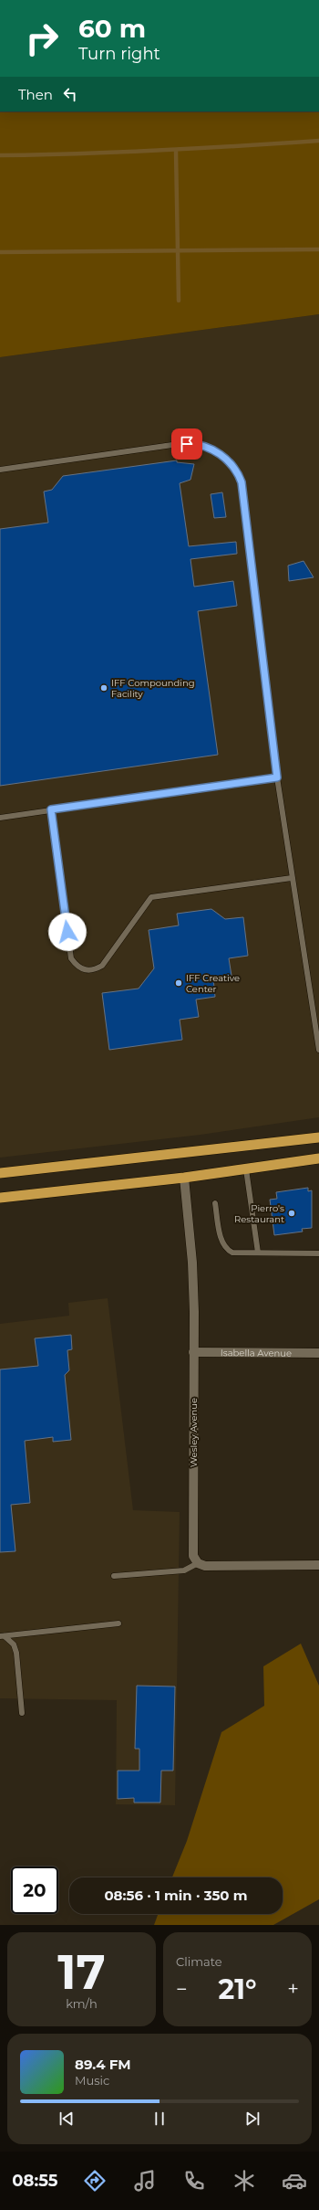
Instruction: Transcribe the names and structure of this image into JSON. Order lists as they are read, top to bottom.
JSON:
{
  "streets": {
    "street": ["Isabella Avenue", "Wesley Avenue"]
  },
  "crossings": [
    ["Isabella Avenue", "Wesley Avenue"]
  ],
  "places": ["IFF Compounding Facility", "IFF Creative Center", "Pierro's Restaurant"],
  "page": {
    "turn": ["60 m", "Turn right"],
    "then": "Then",
    "limit": "20",
    "trip": "08:56 · 1 min · 350 m",
    "tile": [
      ["17", "km/h"],
      "Climate"
    ],
    "heat": ["−", "21°", "+"],
    "song": ["89.4 FM", "Music"],
    "tabs": "08:55"
  }
}
